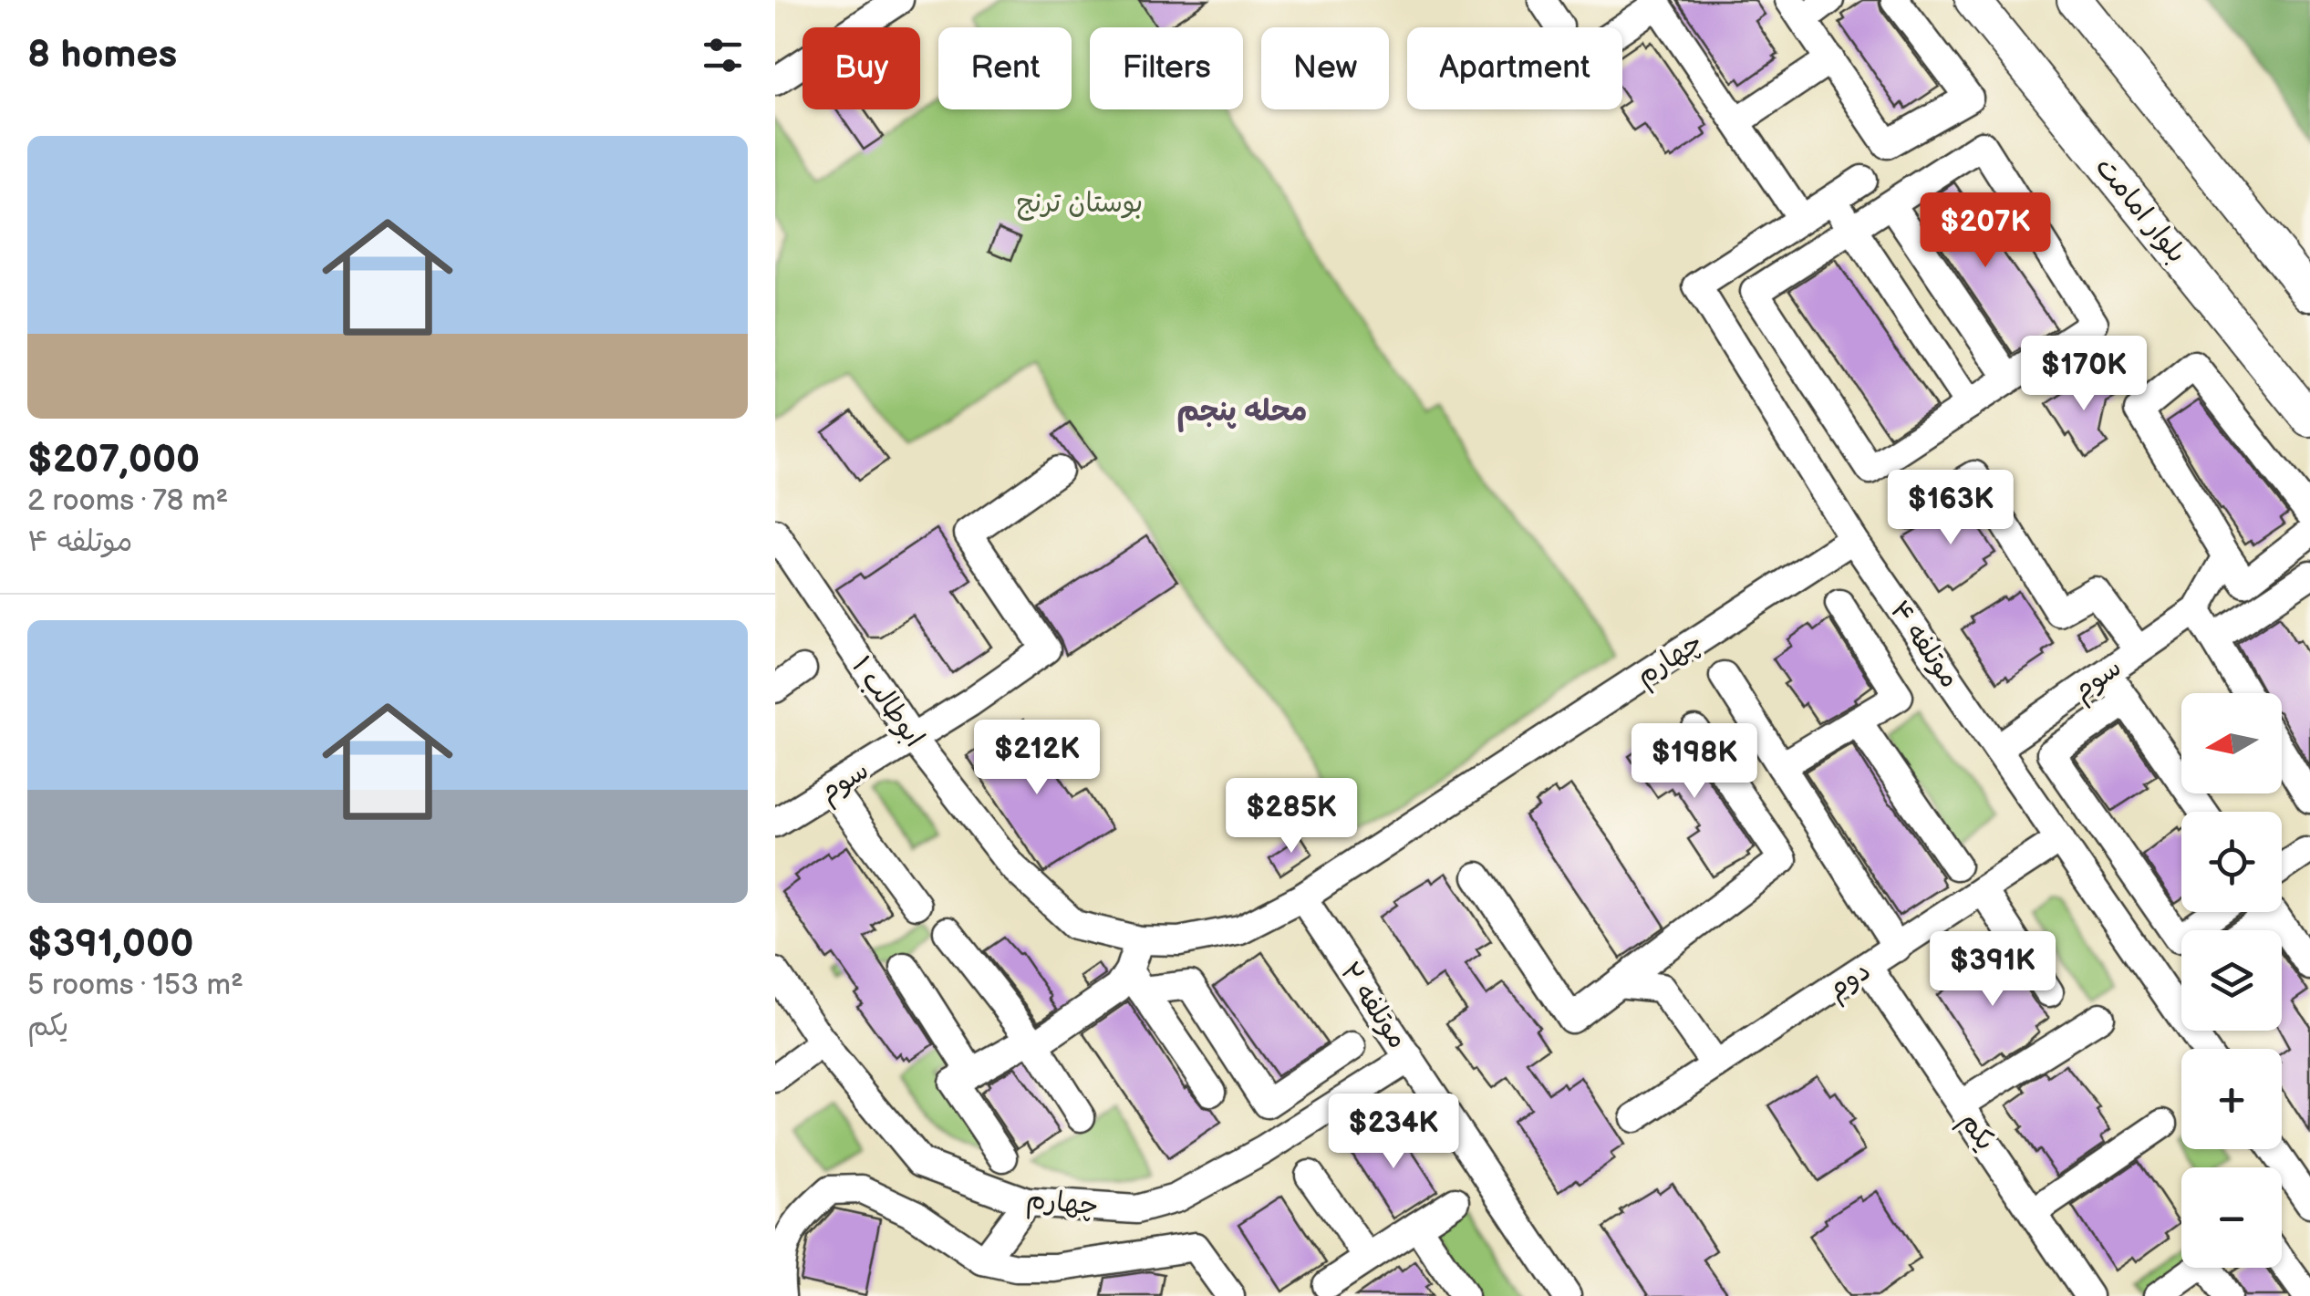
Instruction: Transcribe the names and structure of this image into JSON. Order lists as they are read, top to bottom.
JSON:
{
  "streets": {
    "main road": ["بلوار امامت"],
    "street": [
      "موتلفه ۴",
      "چهارم",
      "سوم",
      "ابوطالب ۱",
      "دوم",
      "موتلفه ۲",
      "یکم"
    ]
  },
  "crossings": [
    ["موتلفه ۴", "چهارم"],
    ["موتلفه ۴", "سوم"],
    ["موتلفه ۴", "دوم"],
    ["چهارم", "ابوطالب ۱"],
    ["چهارم", "موتلفه ۲"],
    ["سوم", "ابوطالب ۱"],
    ["ابوطالب ۱", "موتلفه ۲"],
    ["دوم", "یکم"]
  ],
  "districts": ["محله پنجم"],
  "parks": ["بوستان ترنج"],
  "north": "left",
  "page": {
    "heading": "8 homes",
    "chip": [
      "Buy",
      "Rent",
      "Filters",
      "New",
      "Apartment"
    ],
    "list": [
      {
        "name": "$207,000",
        "note": "2 rooms · 78 m² · موتلفه ۴"
      },
      {
        "name": "$391,000",
        "note": "5 rooms · 153 m² · یکم"
      }
    ],
    "price": [
      "$207K",
      "$170K",
      "$163K",
      "$212K",
      "$198K",
      "$285K",
      "$391K",
      "$234K"
    ],
    "map_buttons": ["+", "−"]
  }
}
